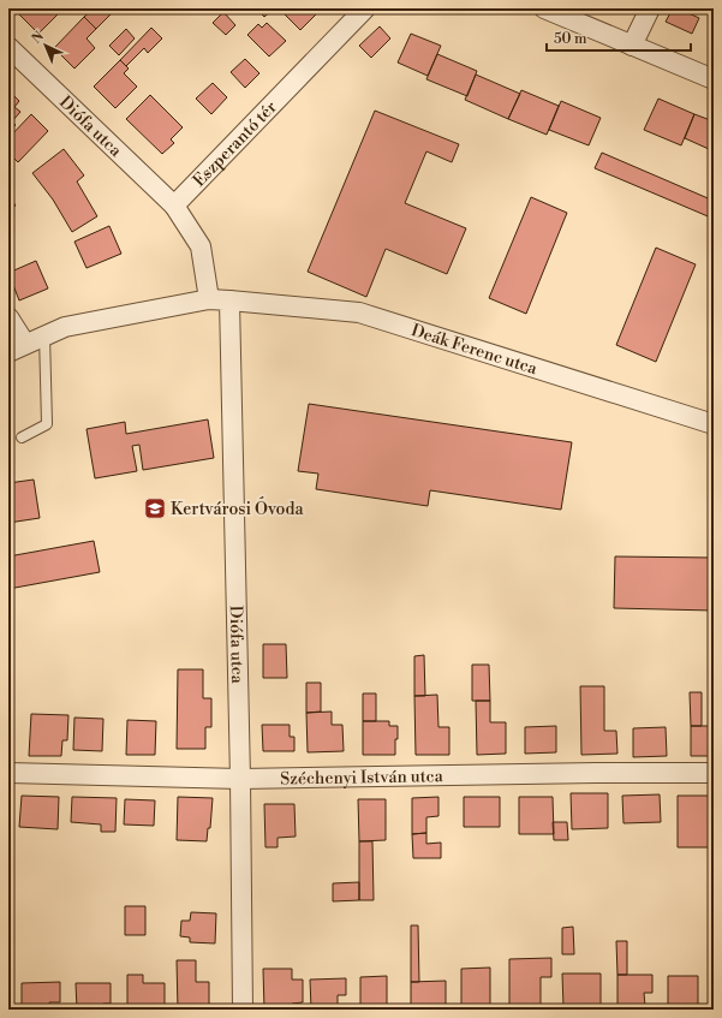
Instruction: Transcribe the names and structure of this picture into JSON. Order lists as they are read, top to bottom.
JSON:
{
  "streets": {
    "street": [
      "Diófa utca",
      "Eszperantó tér",
      "Deák Ferenc utca",
      "Széchenyi István utca"
    ]
  },
  "crossings": [
    ["Diófa utca", "Eszperantó tér"],
    ["Diófa utca", "Deák Ferenc utca"],
    ["Diófa utca", "Széchenyi István utca"]
  ],
  "places": {
    "school or university": ["Kertvárosi Óvoda"]
  },
  "scale_bar": "50 m",
  "north": "top left"
}
